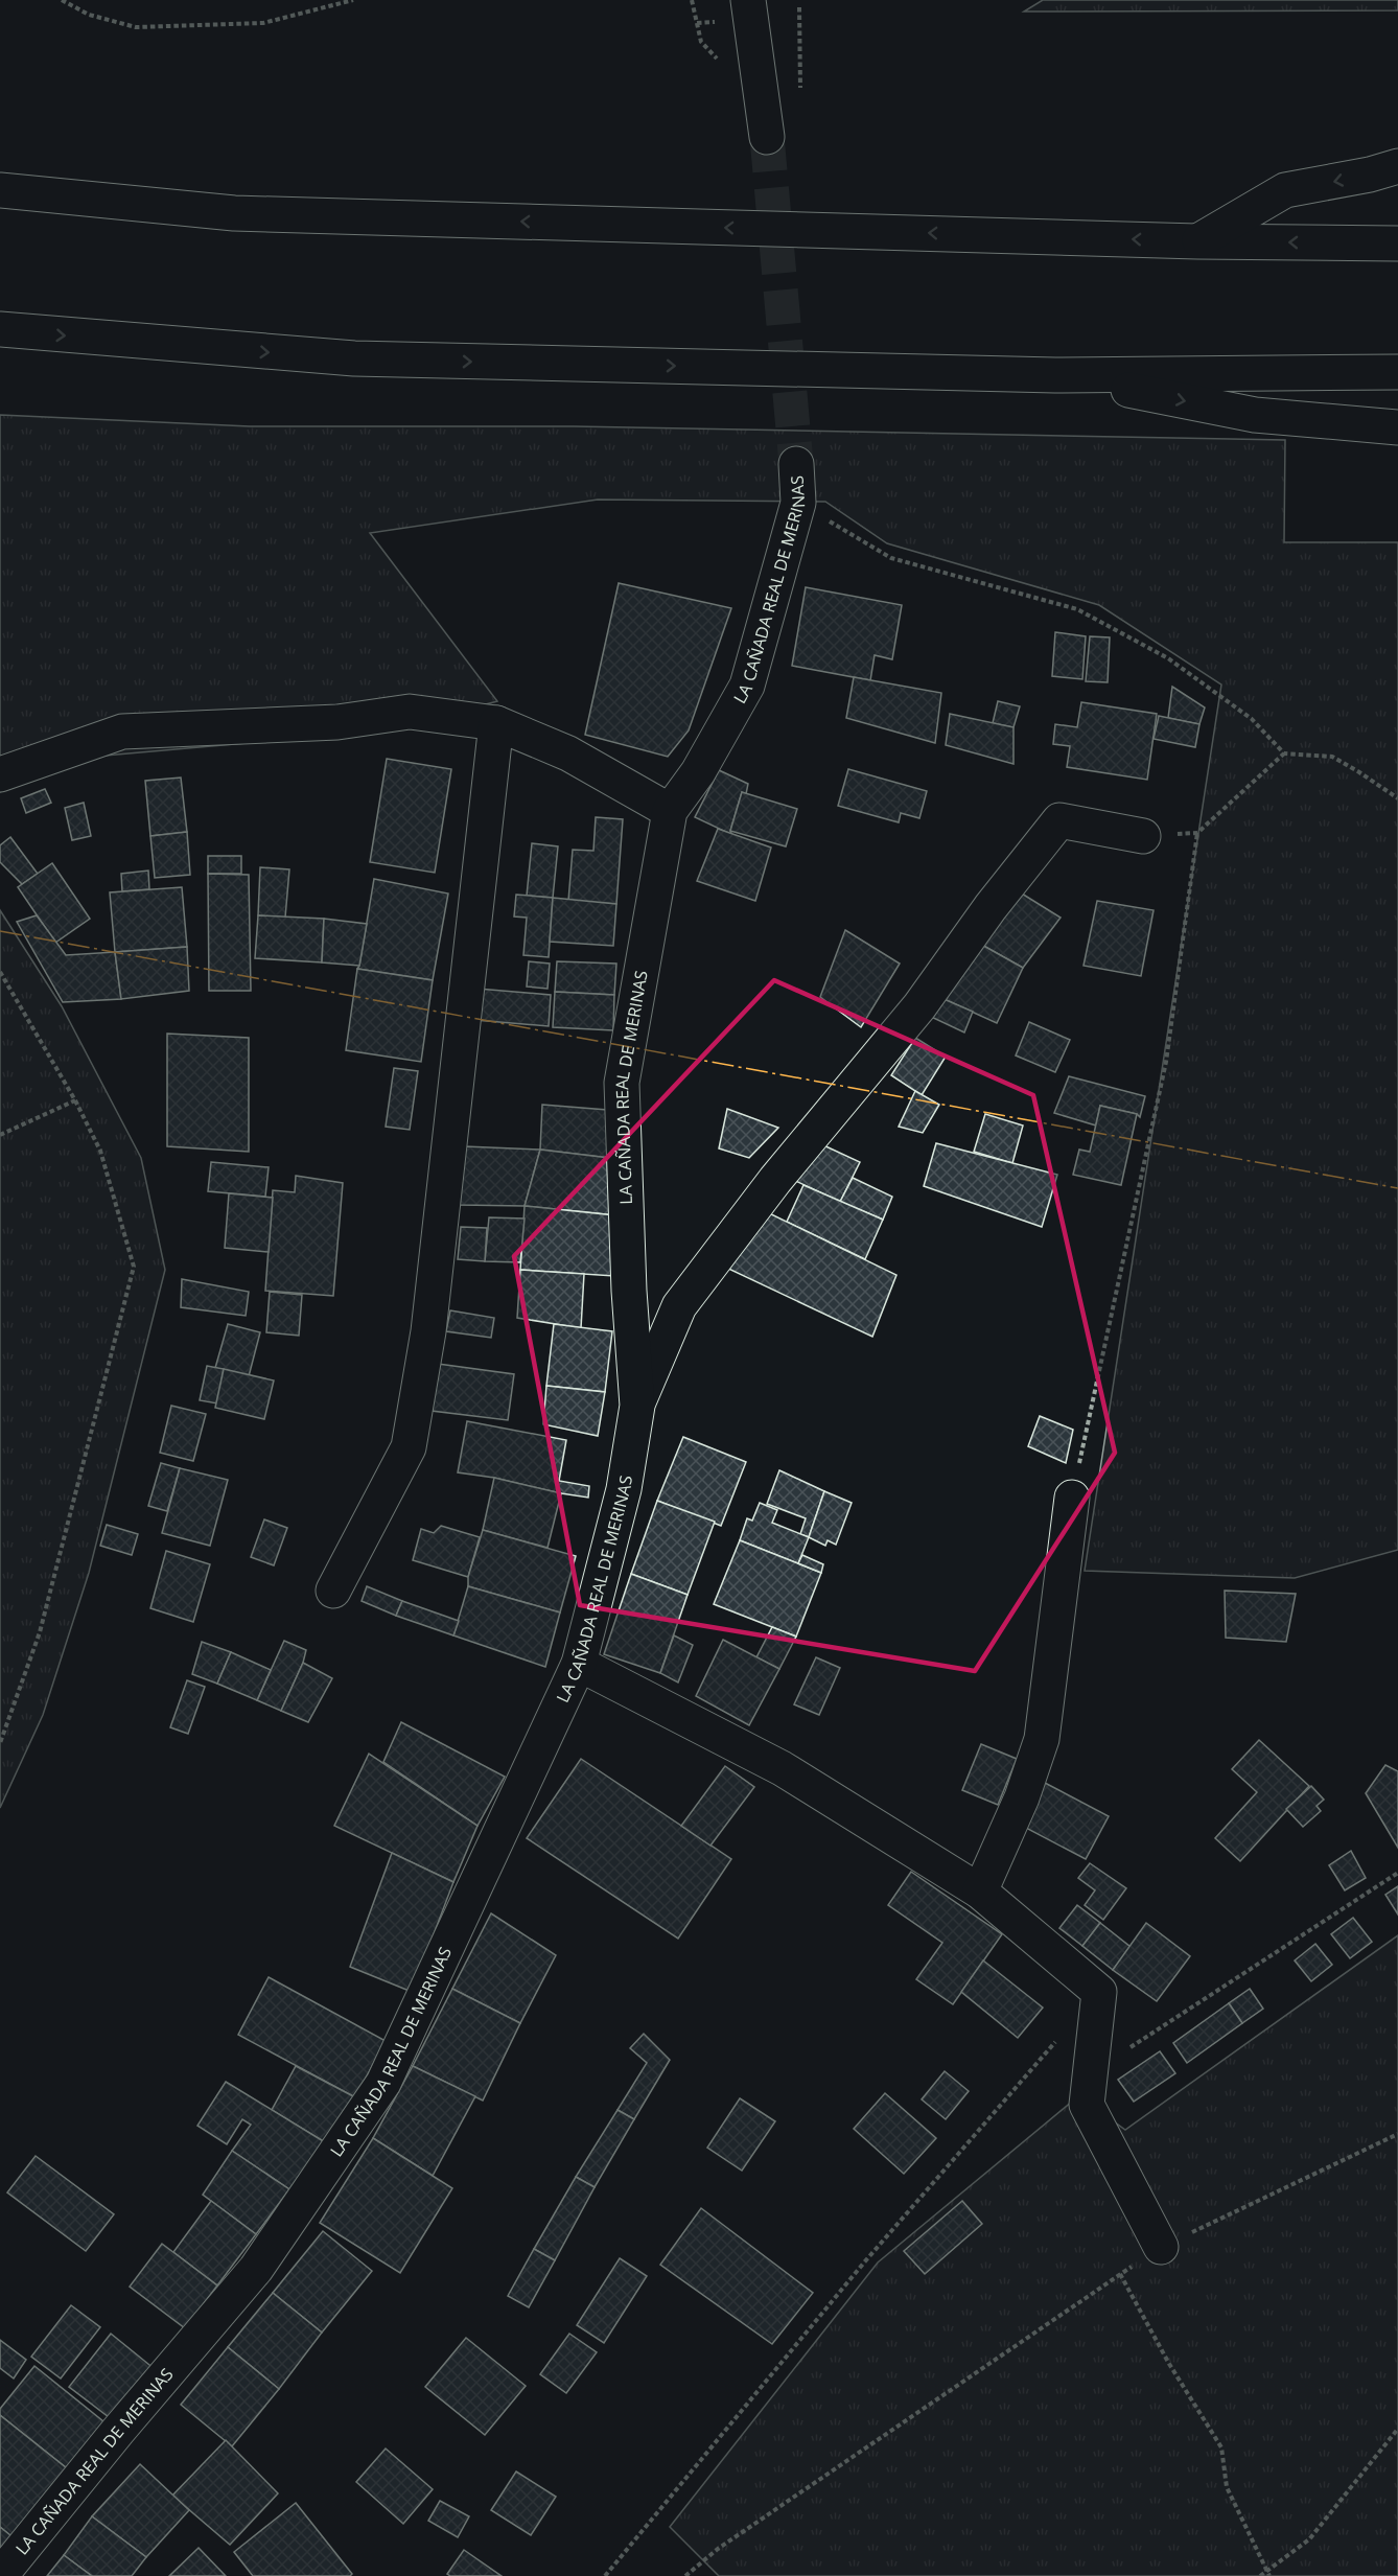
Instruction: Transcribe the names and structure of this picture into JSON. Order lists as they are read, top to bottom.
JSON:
{
  "streets": {
    "main road": ["LA CAÑADA REAL DE MERINAS"]
  }
}
